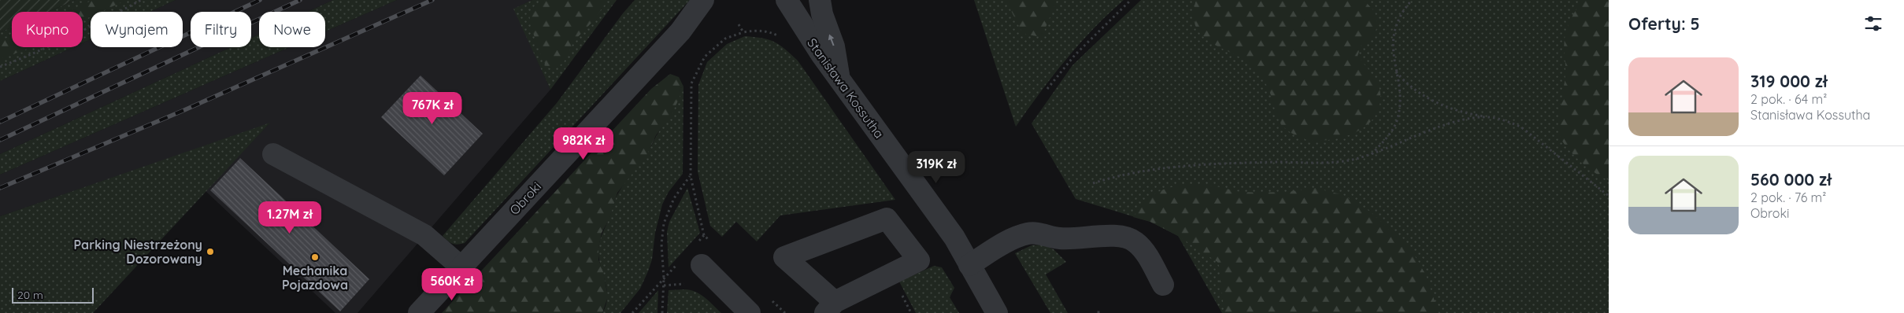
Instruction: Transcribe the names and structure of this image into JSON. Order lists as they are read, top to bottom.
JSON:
{
  "streets": {
    "street": ["Stanisława Kossutha", "Obroki"]
  },
  "places": ["Parking Niestrzeżony Dozorowany", "Mechanika Pojazdowa"],
  "scale_bar": "20 m",
  "page": {
    "heading": "Oferty: 5",
    "chip": [
      "Kupno",
      "Wynajem",
      "Filtry",
      "Nowe"
    ],
    "list": [
      {
        "name": "319 000 zł",
        "note": "2 pok. · 64 m² · Stanisława Kossutha"
      },
      {
        "name": "560 000 zł",
        "note": "2 pok. · 76 m² · Obroki"
      }
    ],
    "price": [
      "767K zł",
      "982K zł",
      "319K zł",
      "1.27M zł",
      "560K zł"
    ],
    "scale": "20 m"
  }
}
